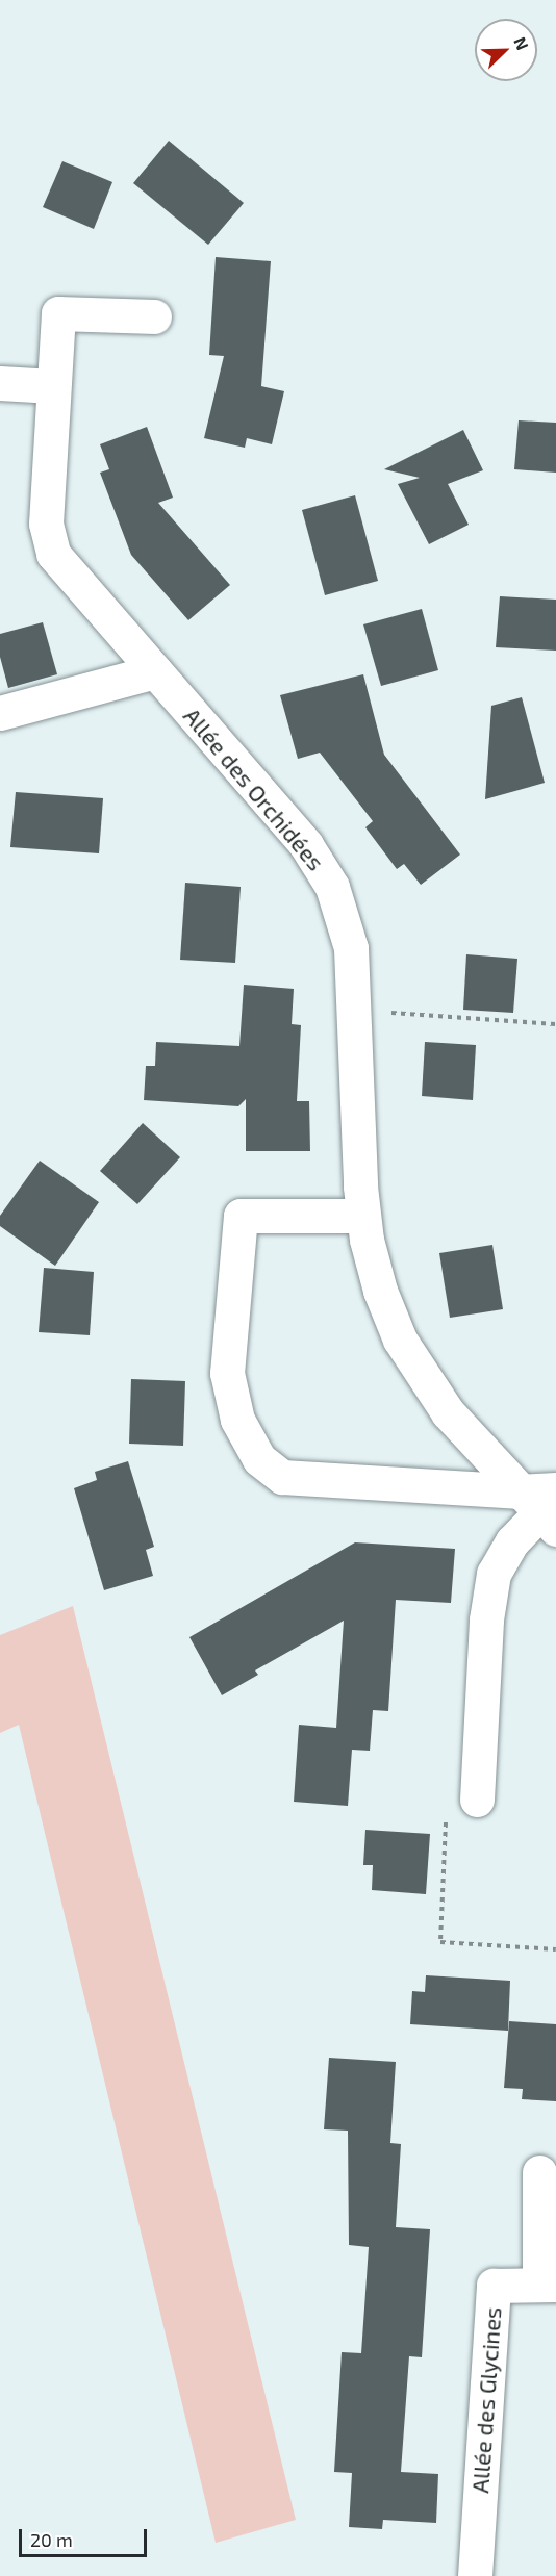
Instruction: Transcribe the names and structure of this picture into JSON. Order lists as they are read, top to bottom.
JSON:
{
  "streets": {
    "street": ["Allée des Orchidées", "Allée des Glycines"]
  },
  "scale_bar": "20 m",
  "north": "top right"
}
